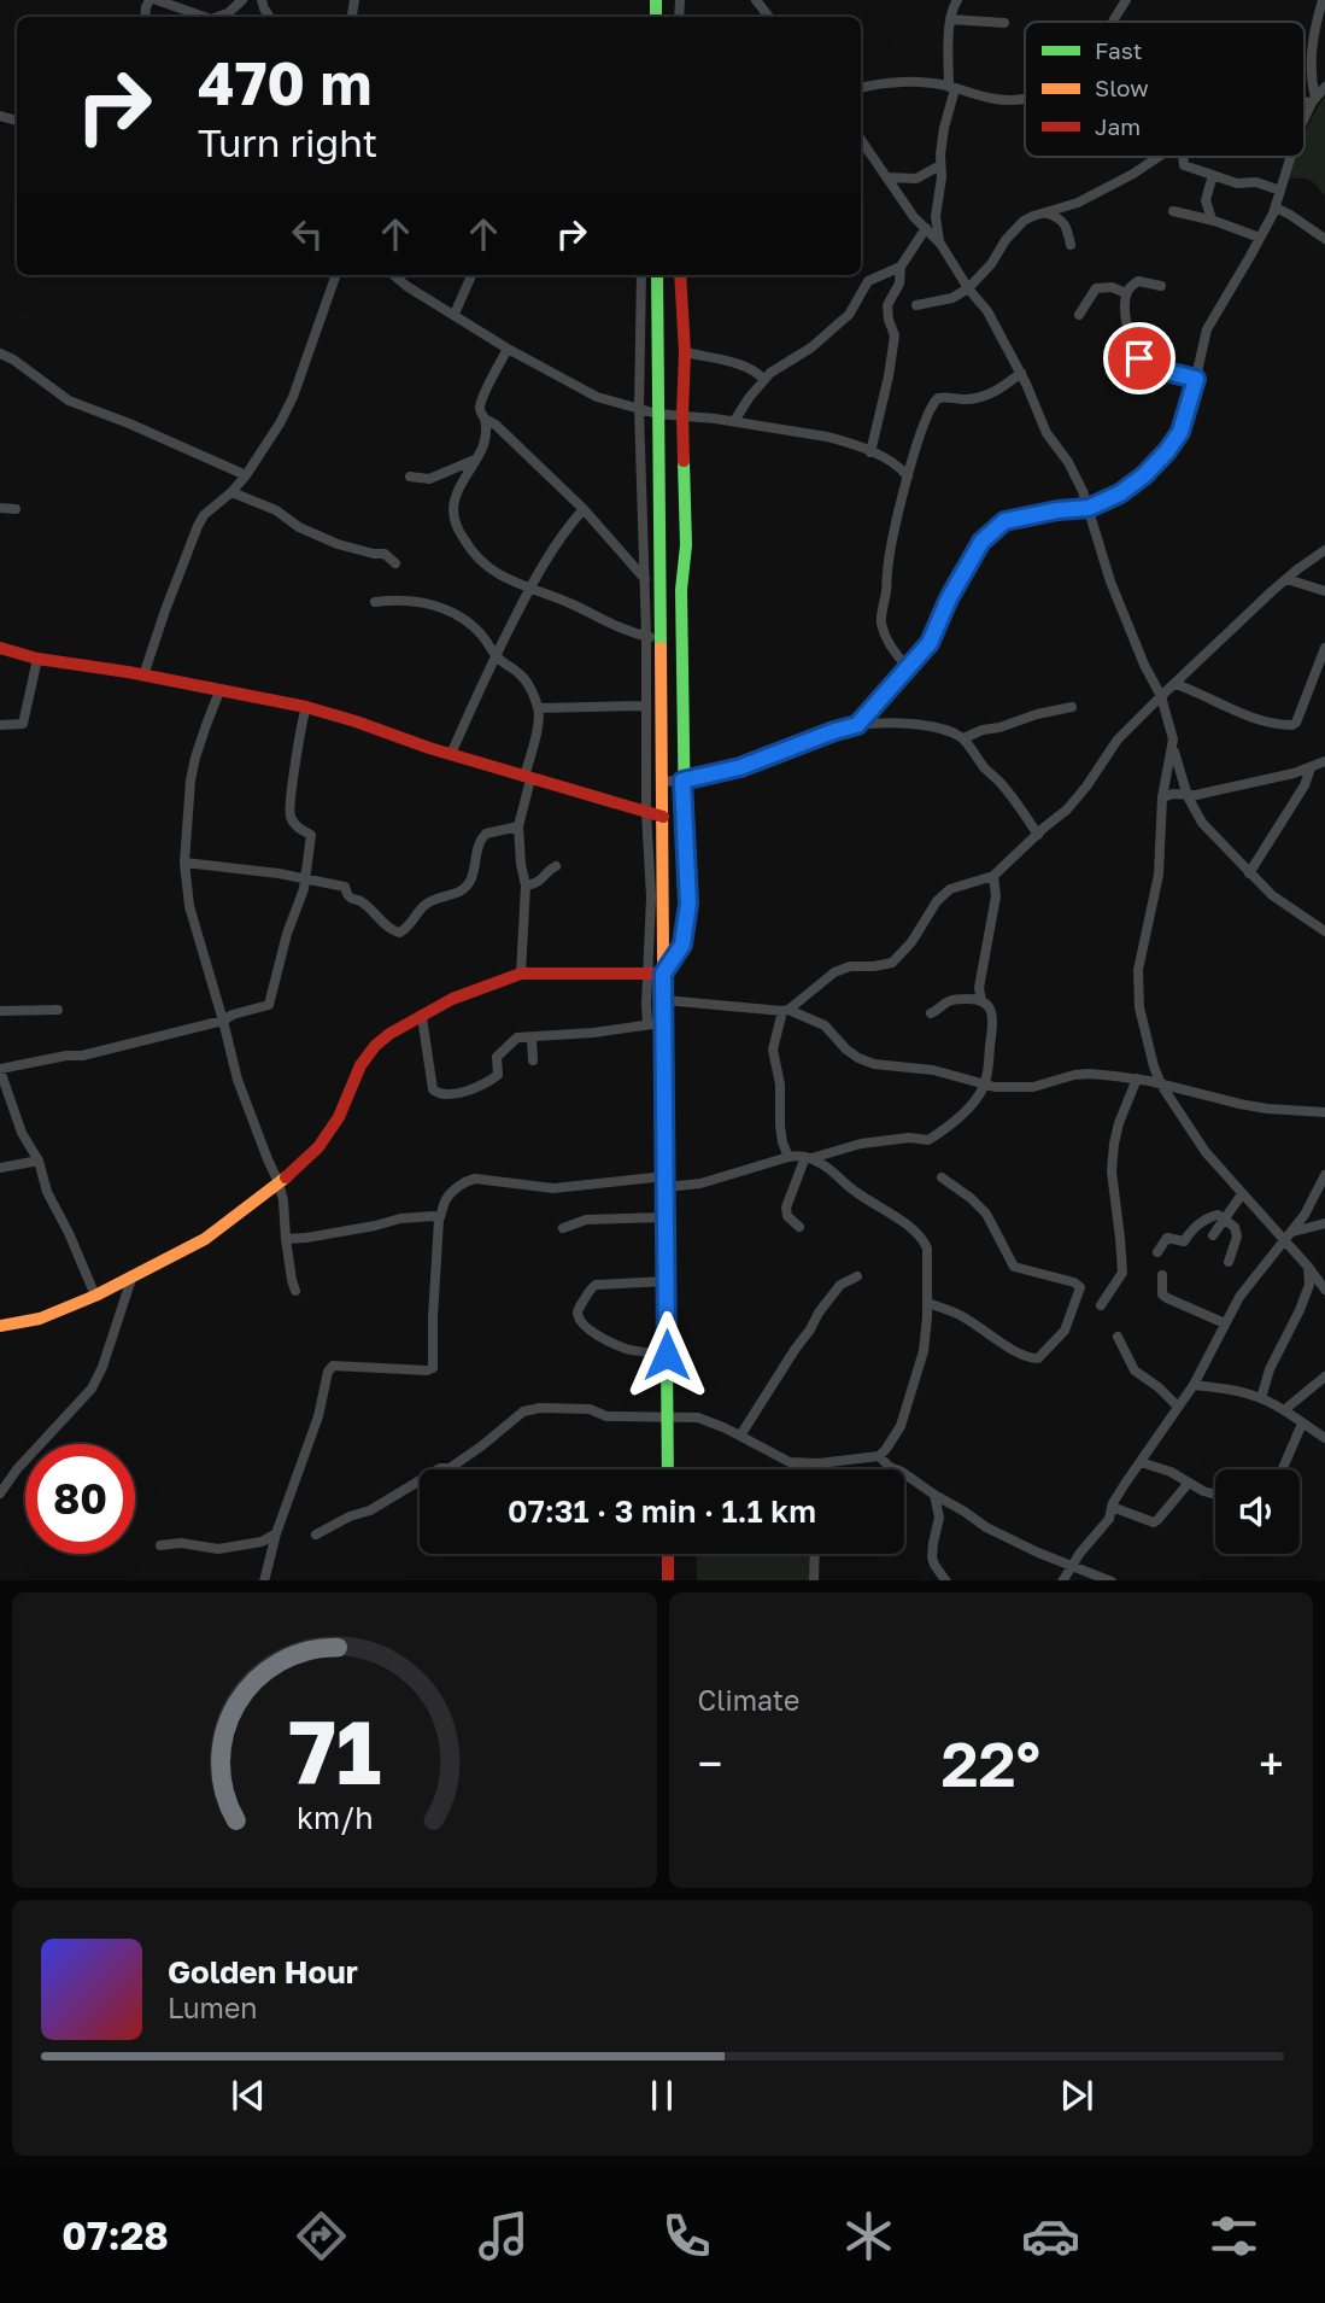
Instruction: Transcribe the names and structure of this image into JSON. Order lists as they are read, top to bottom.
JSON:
{
  "legend": ["Fast", "Slow", "Jam"],
  "page": {
    "turn": ["470 m", "Turn right"],
    "limit": "80",
    "trip": "07:31 · 3 min · 1.1 km",
    "tile": "Climate",
    "heat": ["−", "22°", "+"],
    "song": ["Golden Hour", "Lumen"],
    "tabs": "07:28",
    "gauge": ["71", "km/h"]
  }
}
